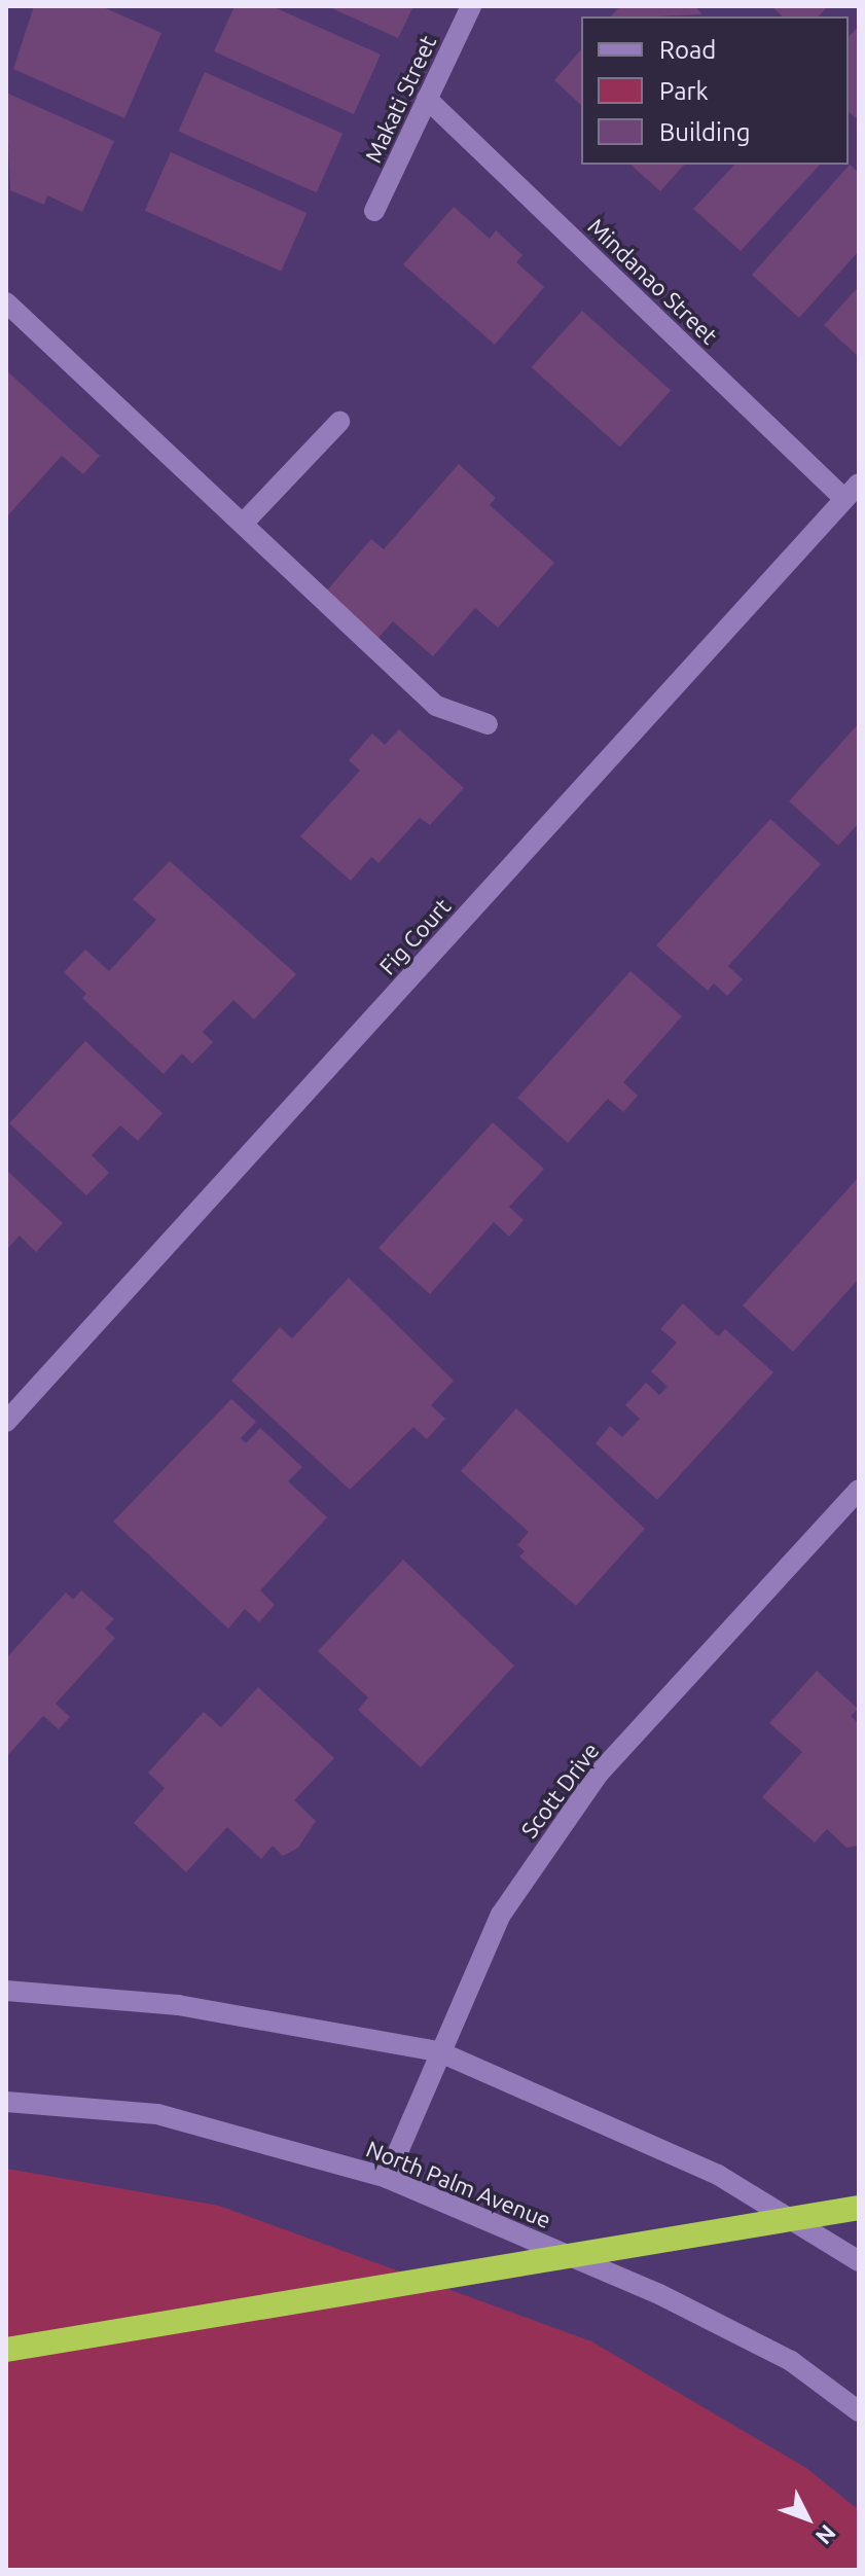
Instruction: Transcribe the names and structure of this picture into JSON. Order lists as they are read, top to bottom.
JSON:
{
  "streets": {
    "street": [
      "Makati Street",
      "Mindanao Street",
      "Fig Court",
      "Scott Drive",
      "North Palm Avenue"
    ]
  },
  "crossings": [
    ["Makati Street", "Mindanao Street"],
    ["Mindanao Street", "Fig Court"],
    ["Scott Drive", "North Palm Avenue"]
  ],
  "legend": ["Road", "Park", "Building"],
  "north": "bottom right"
}
